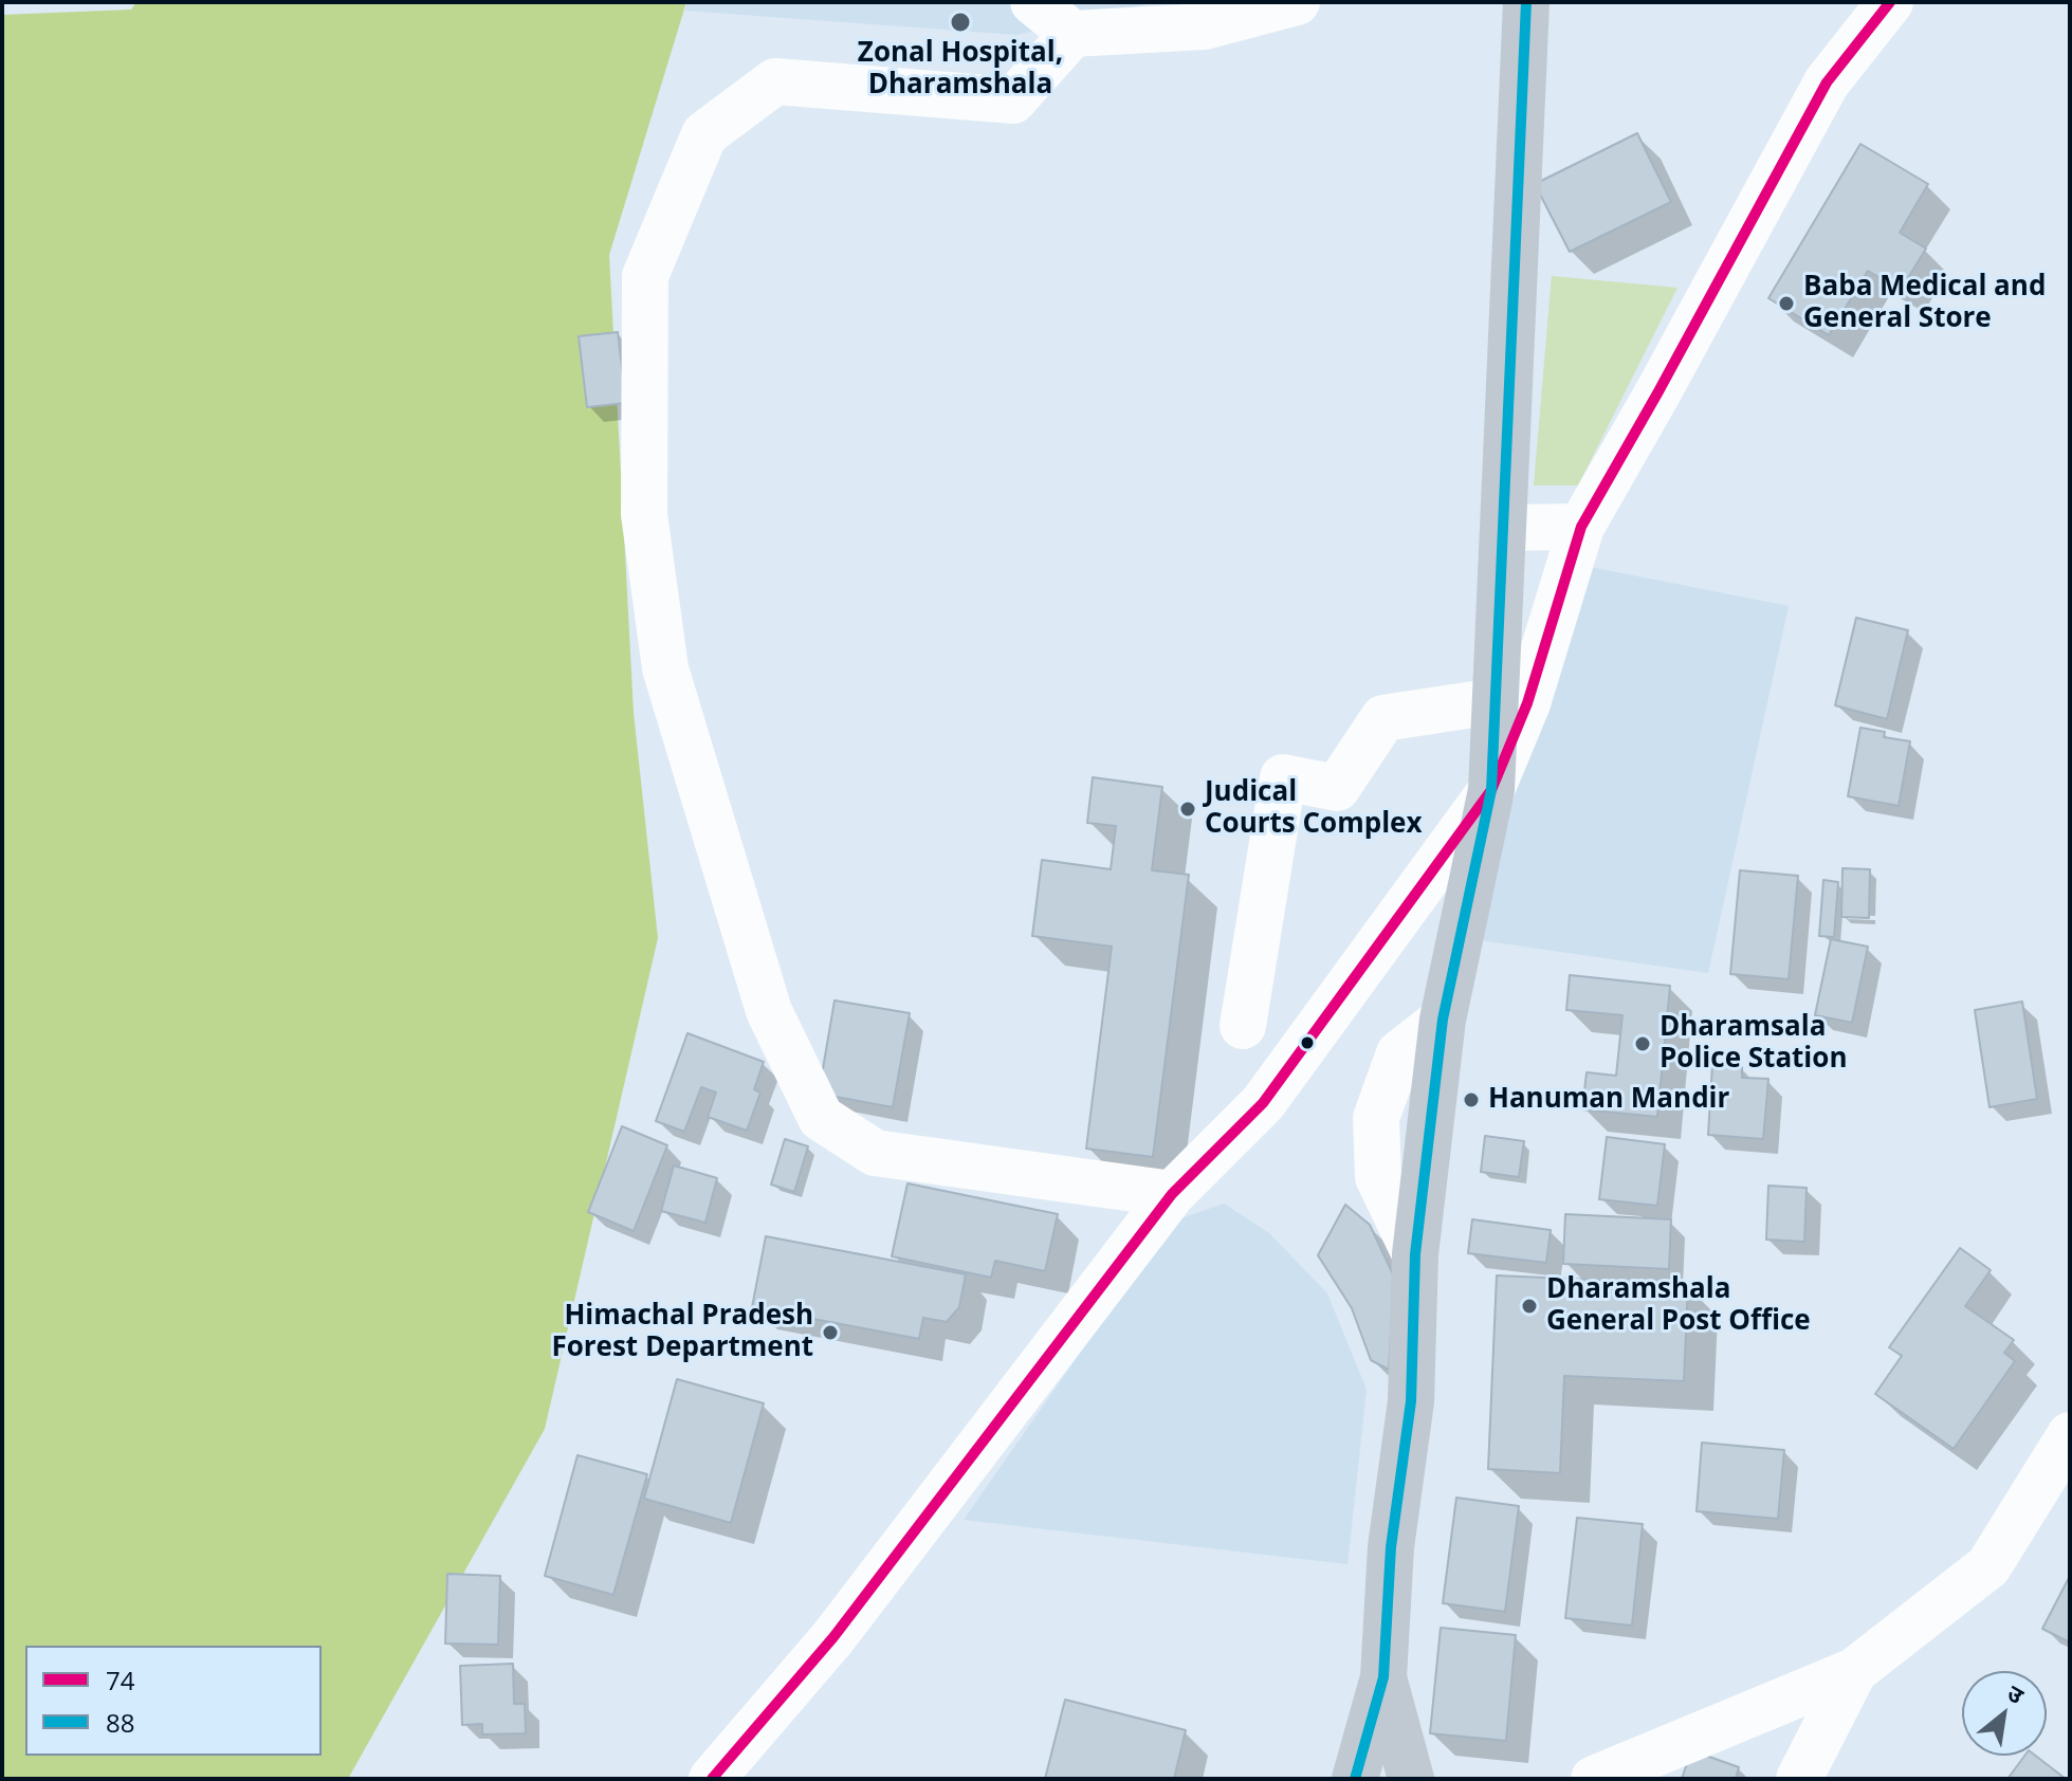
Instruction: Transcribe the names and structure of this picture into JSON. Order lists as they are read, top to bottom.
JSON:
{
  "places": [
    "Zonal Hospital, Dharamshala",
    "Baba Medical and General Store",
    "Judical Courts Complex",
    "Dharamsala Police Station",
    "Hanuman Mandir",
    "Dharamshala General Post Office",
    "Himachal Pradesh Forest Department"
  ],
  "lines": ["transit line 74", "transit line 88"],
  "legend": ["74", "88"],
  "north": "top right"
}
